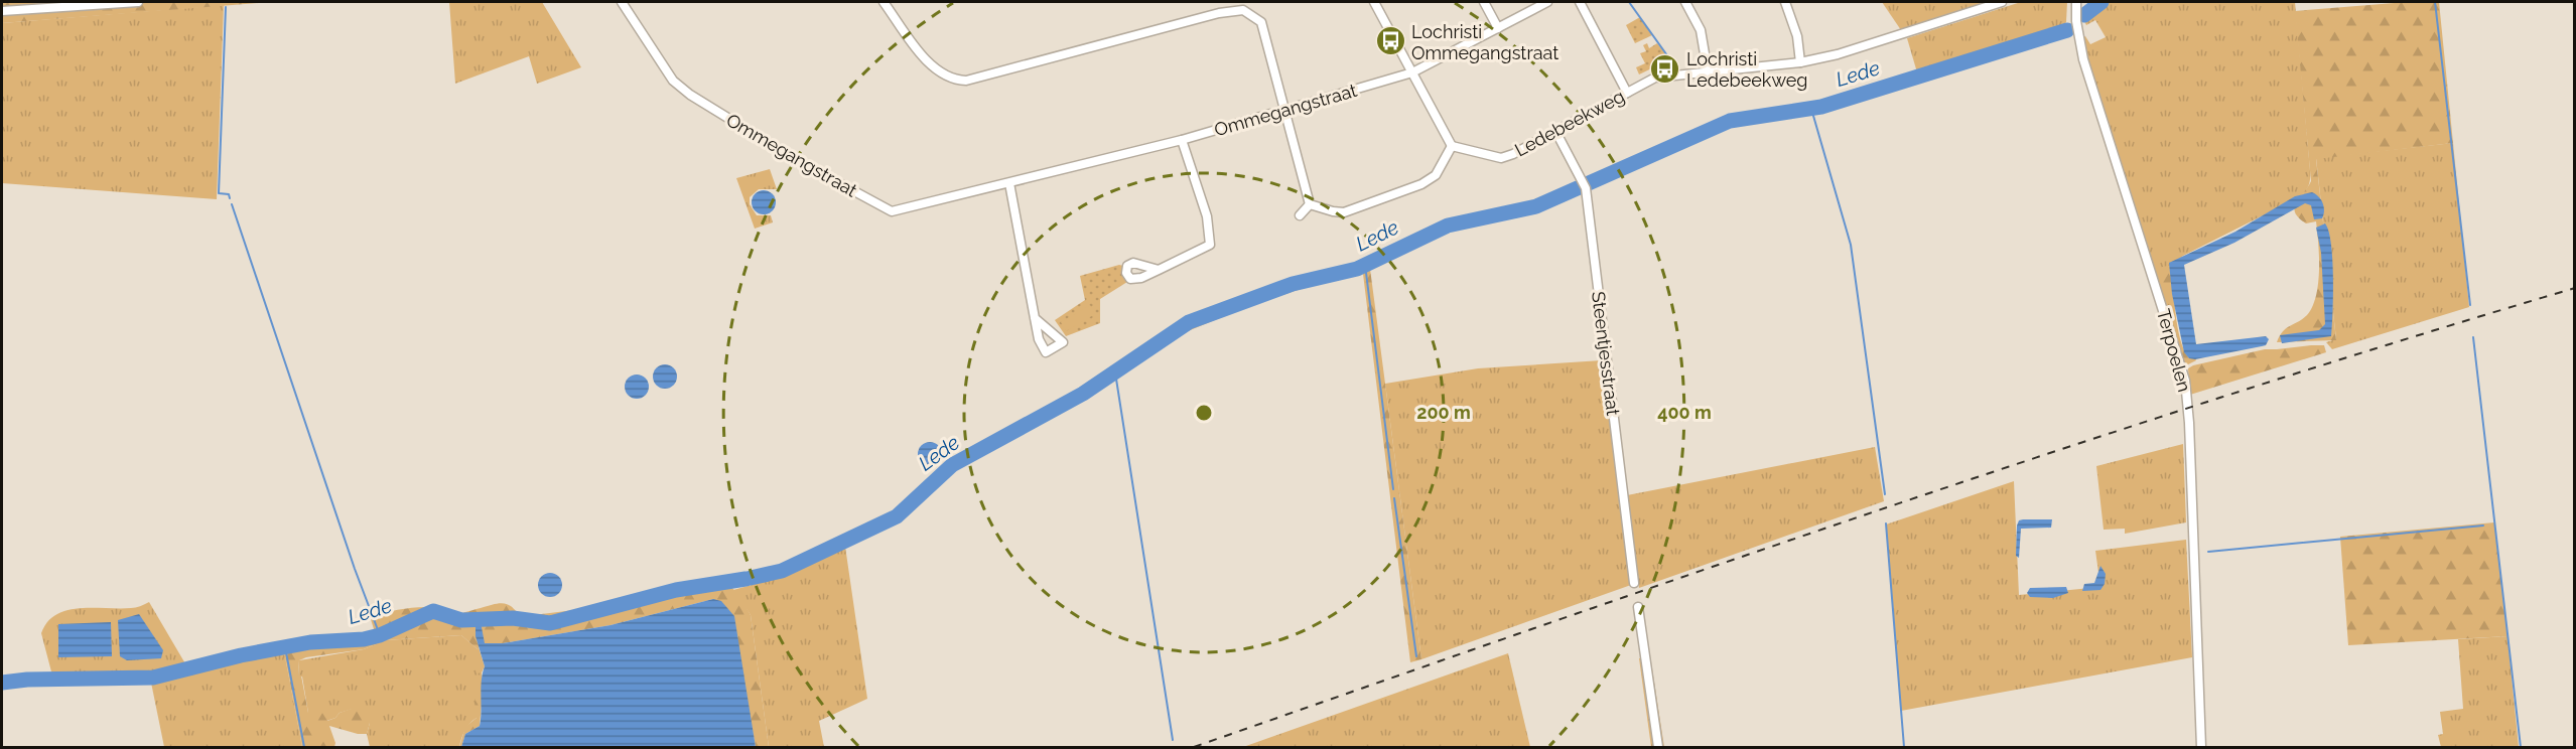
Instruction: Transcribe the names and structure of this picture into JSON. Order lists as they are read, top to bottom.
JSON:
{
  "streets": {
    "street": [
      "Ommegangstraat",
      "Ledebeekweg",
      "Terpoelen",
      "Steentjesstraat"
    ]
  },
  "crossings": [
    ["Ledebeekweg", "Steentjesstraat"]
  ],
  "water": ["Lede"],
  "places": {
    "bus stop": ["Lochristi Ommegangstraat", "Lochristi Ledebeekweg"]
  },
  "rings": ["200 m", "400 m"]
}
